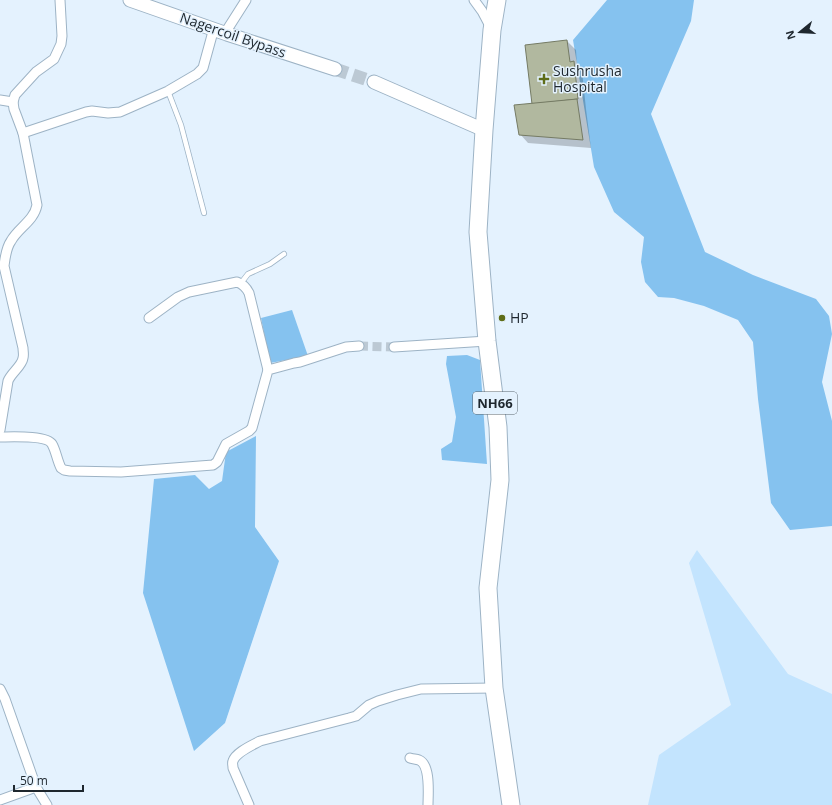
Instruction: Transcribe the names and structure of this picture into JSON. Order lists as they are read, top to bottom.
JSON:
{
  "streets": {
    "highway": ["NH66"],
    "main road": ["Nagercoil Bypass"]
  },
  "places": {
    "health": ["Sushrusha Hospital"],
    "other": ["HP"]
  },
  "scale_bar": "50 m",
  "north": "left"
}
